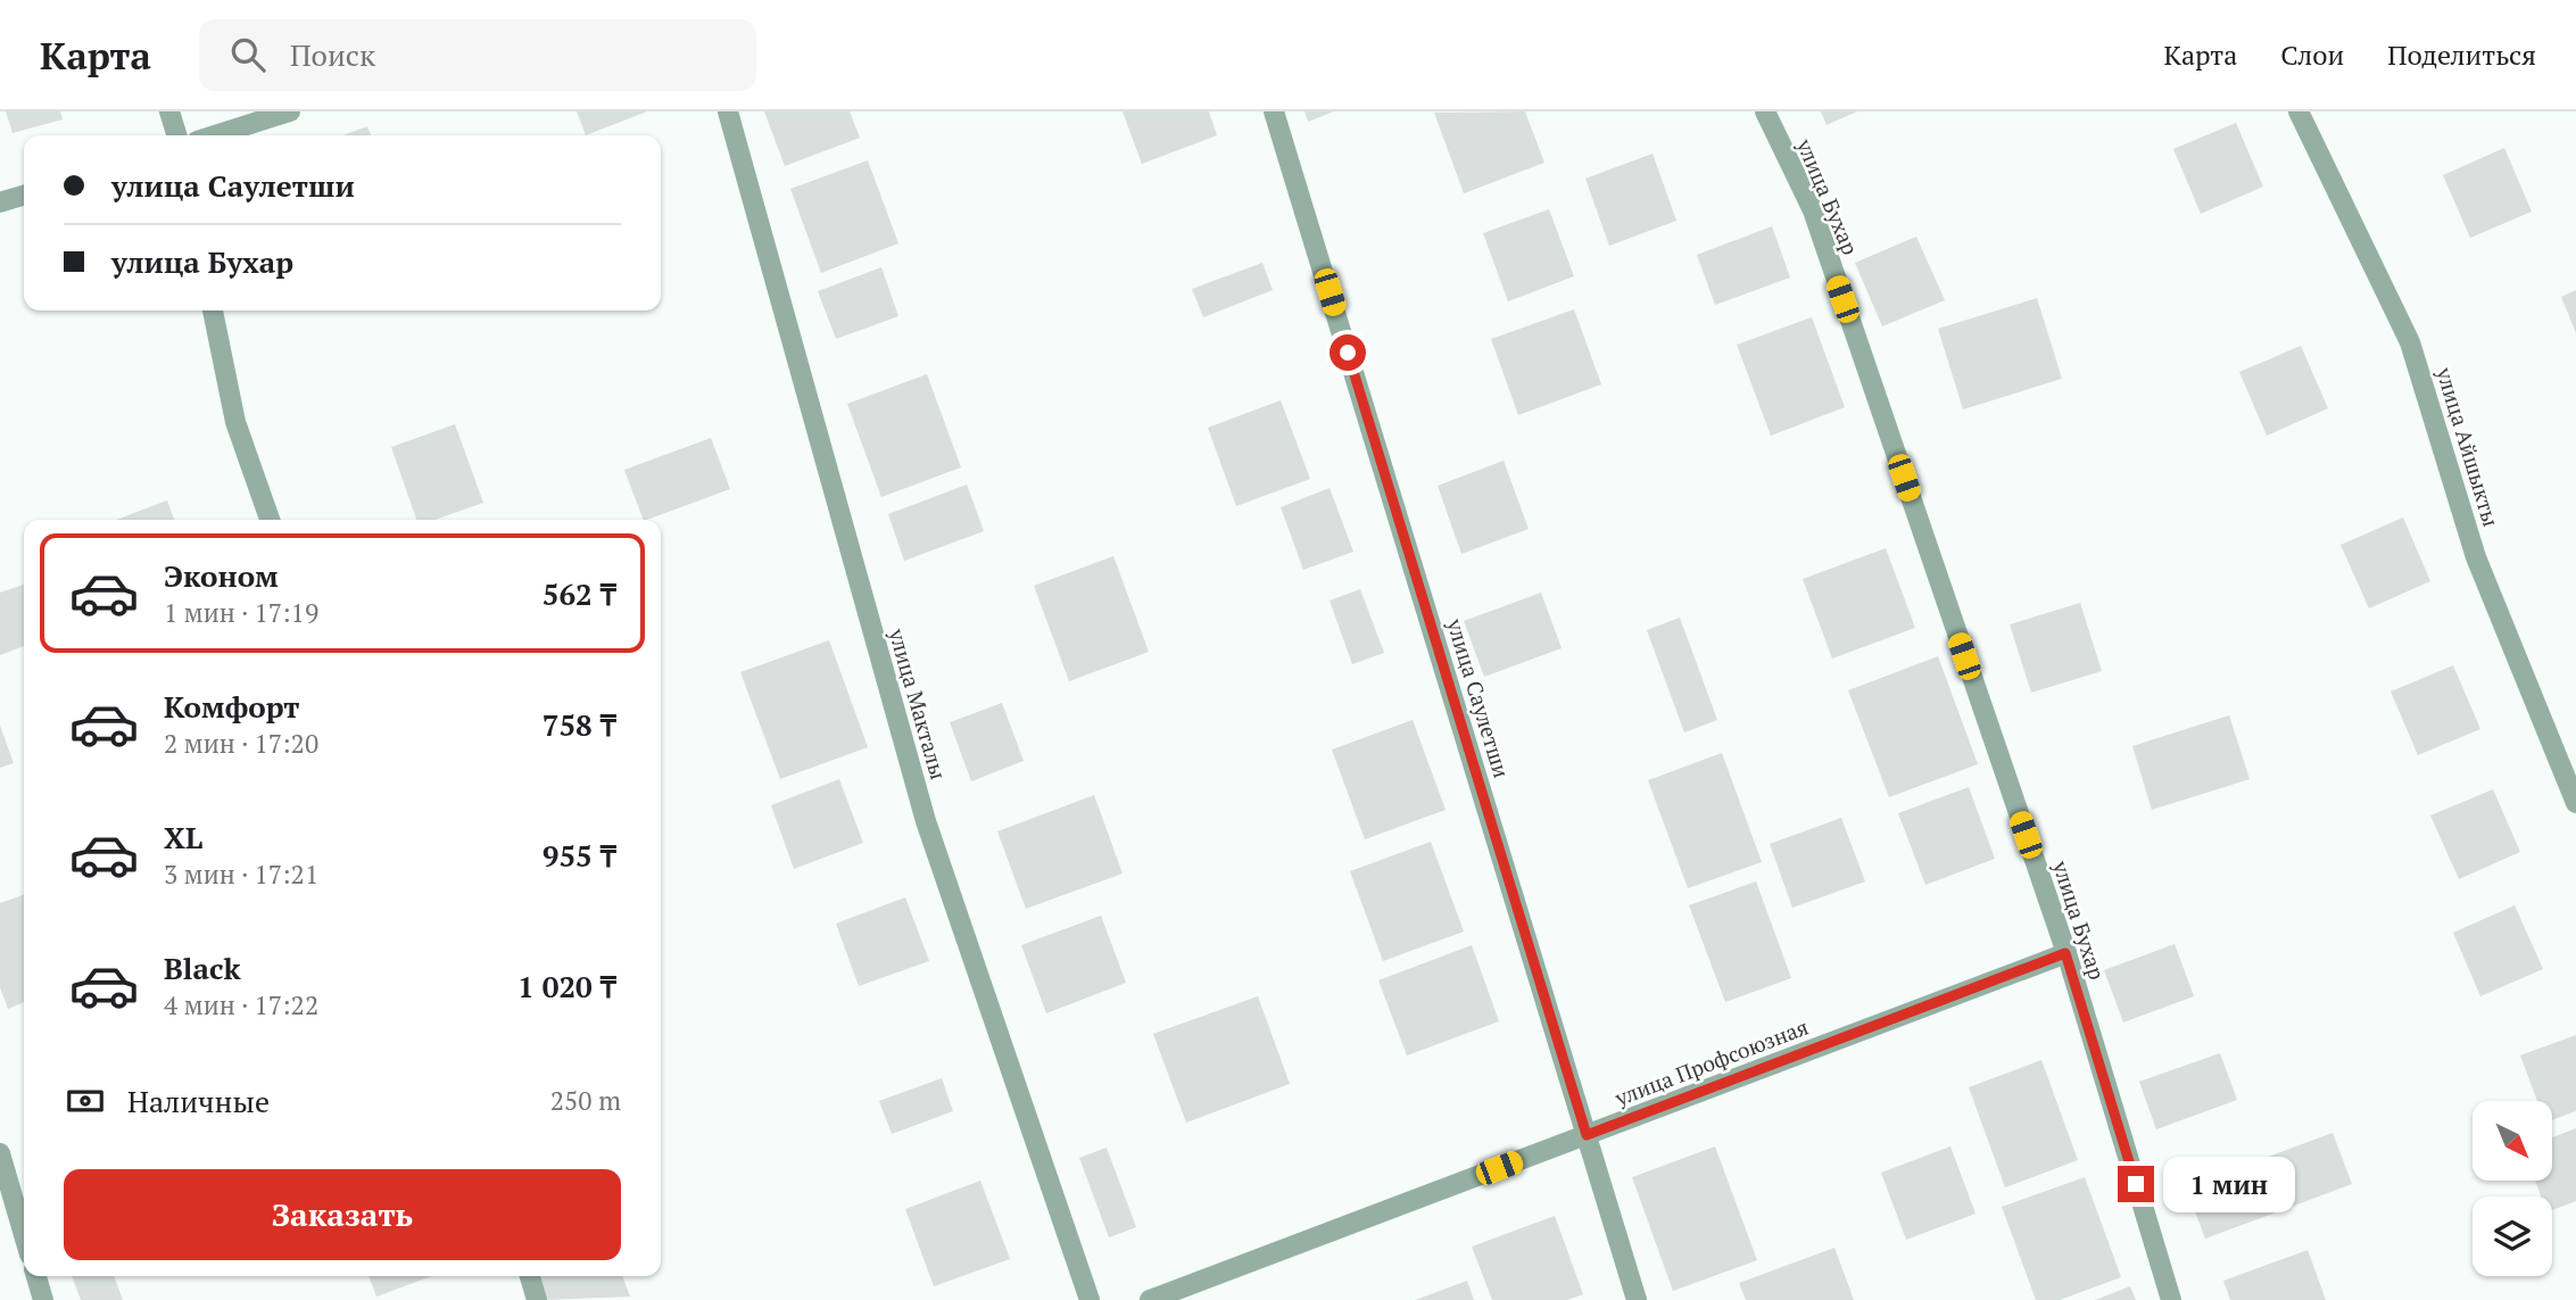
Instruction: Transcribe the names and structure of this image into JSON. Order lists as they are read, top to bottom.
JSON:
{
  "streets": {
    "street": [
      "улица Бухар",
      "улица Айшыкты",
      "улица Саулетши",
      "улица Макталы",
      "улица Профсоюзная"
    ]
  },
  "crossings": [
    ["улица Бухар", "улица Профсоюзная"],
    ["улица Саулетши", "улица Профсоюзная"]
  ],
  "north": "bottom right",
  "page": {
    "header": "Карта",
    "search": "Поиск",
    "nav": ["Карта", "Слои", "Поделиться"],
    "banner": ["улица Саулетши", "улица Бухар"],
    "list": [
      {
        "name": "Эконом",
        "note": "1 мин · 17:19",
        "value": "562 ₸"
      },
      {
        "name": "Комфорт",
        "note": "2 мин · 17:20",
        "value": "758 ₸"
      },
      {
        "name": "XL",
        "note": "3 мин · 17:21",
        "value": "955 ₸"
      },
      {
        "name": "Black",
        "note": "4 мин · 17:22",
        "value": "1 020 ₸"
      }
    ],
    "pay": ["Наличные", "250 m"],
    "buttons": "Заказать",
    "bubble": "1 мин"
  }
}
